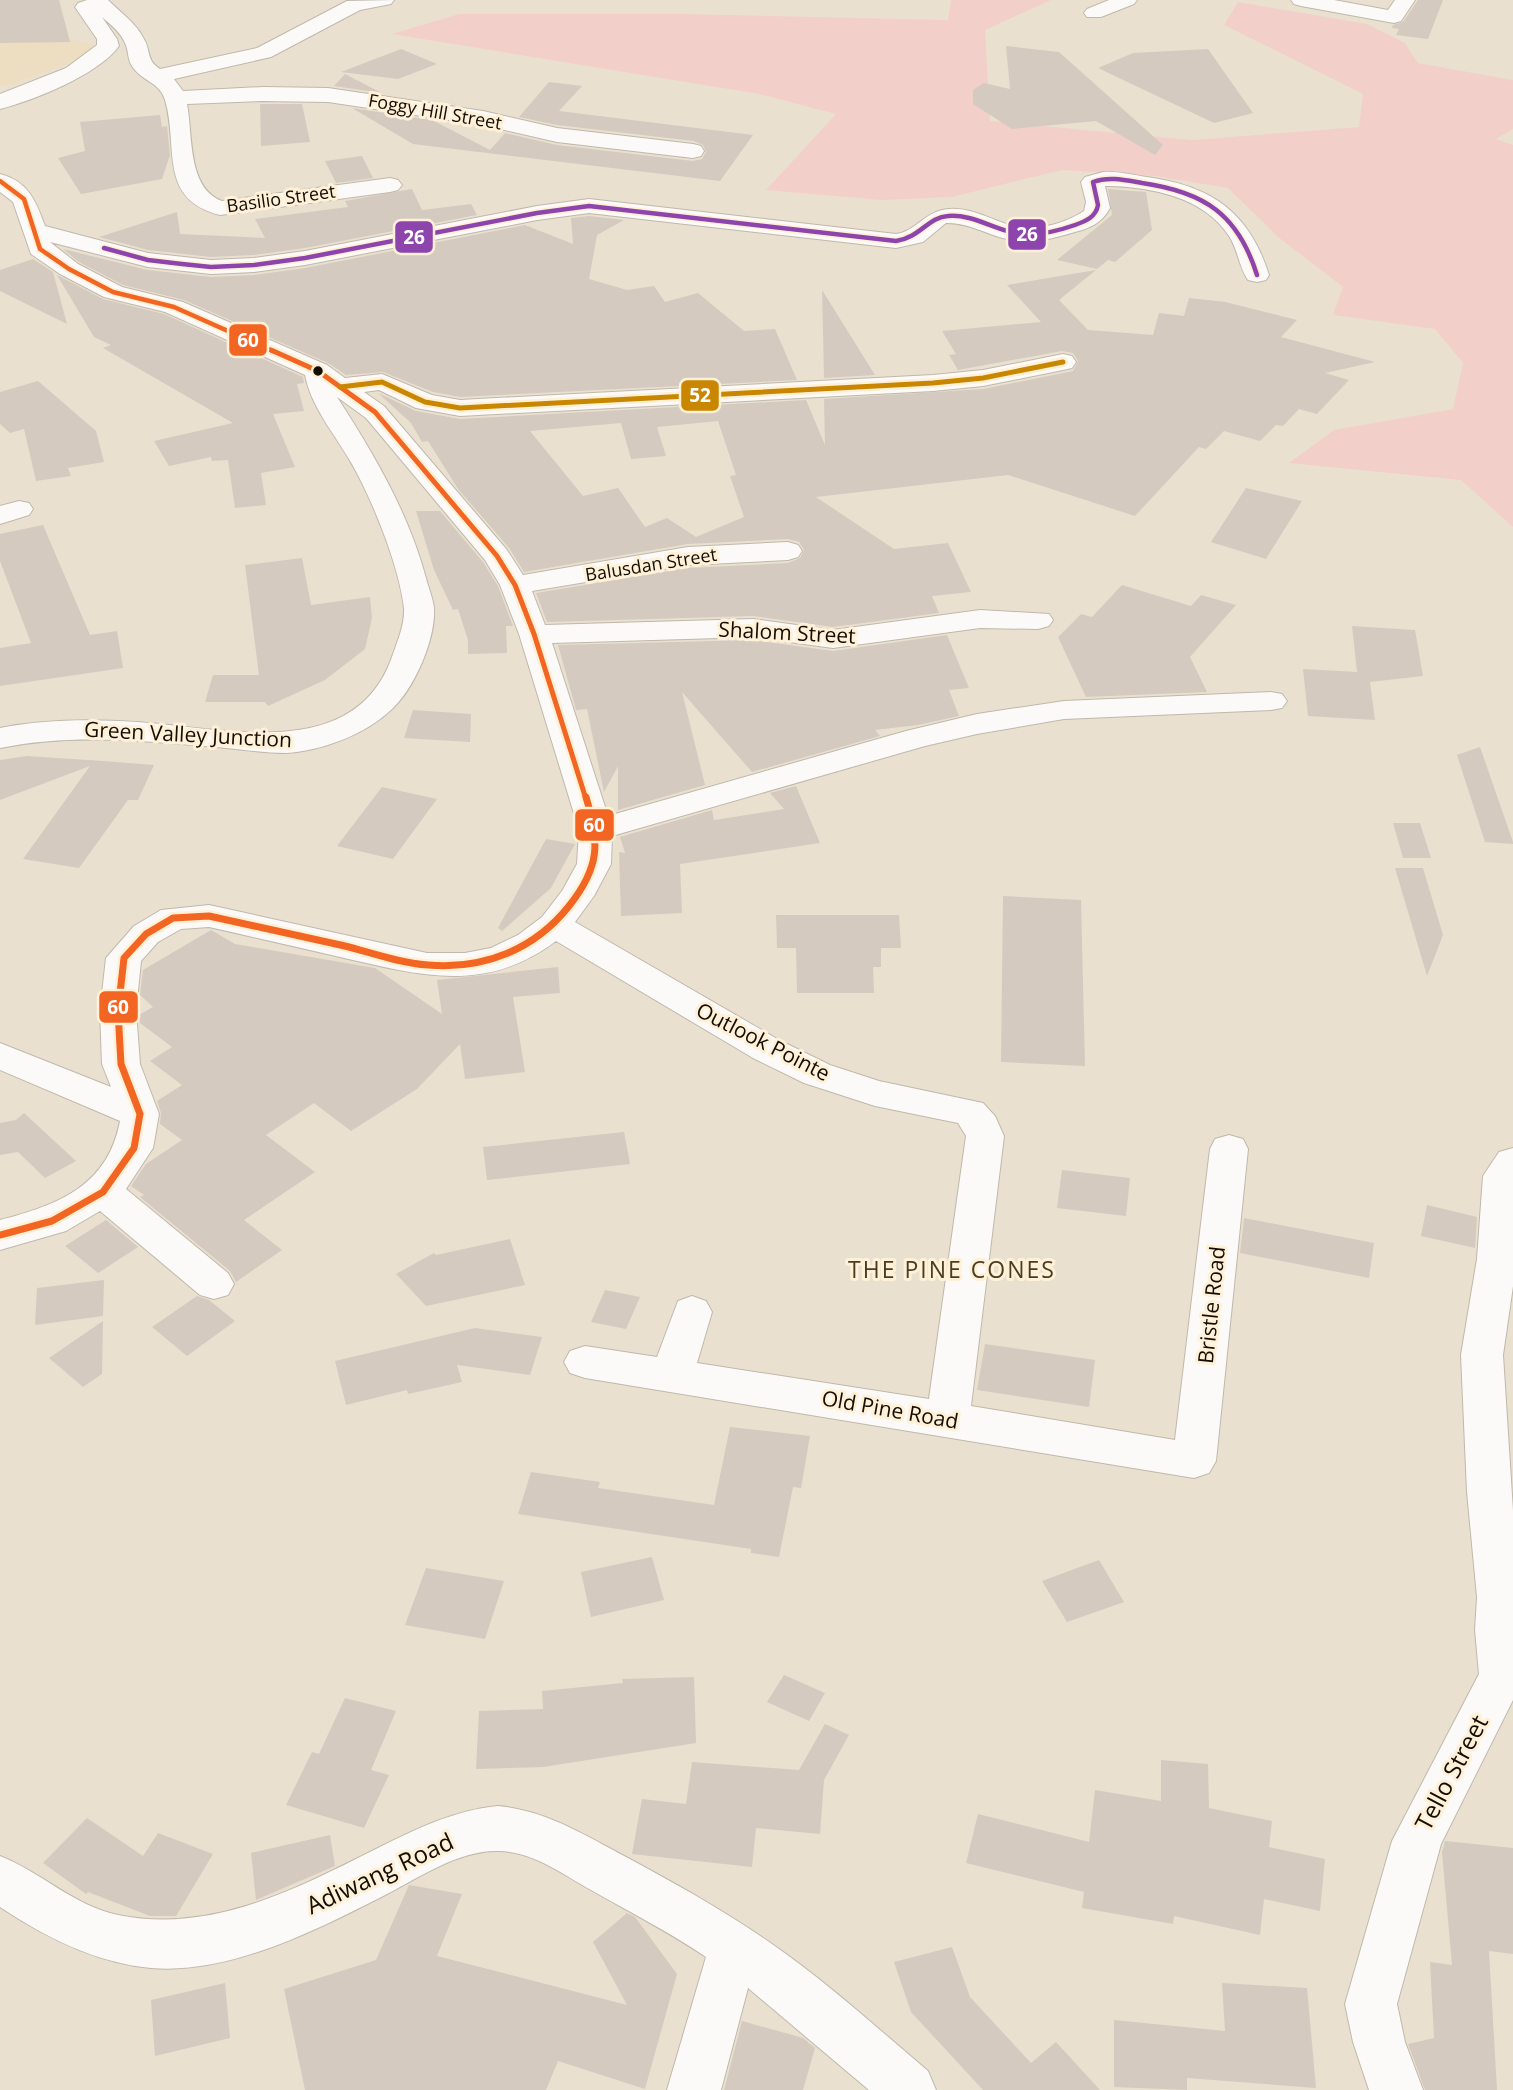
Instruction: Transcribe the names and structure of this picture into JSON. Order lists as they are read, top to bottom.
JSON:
{
  "streets": {
    "street": [
      "Foggy Hill Street",
      "Basilio Street",
      "Balusdan Street",
      "Shalom Street",
      "Green Valley Junction",
      "Outlook Pointe",
      "Bristle Road",
      "Old Pine Road",
      "Tello Street",
      "Adiwang Road"
    ]
  },
  "crossings": [
    ["Foggy Hill Street", "Basilio Street"],
    ["Outlook Pointe", "Old Pine Road"],
    ["Bristle Road", "Old Pine Road"]
  ],
  "districts": ["THE PINE CONES"],
  "lines": ["transit line 26", "transit line 60", "transit line 52"]
}
